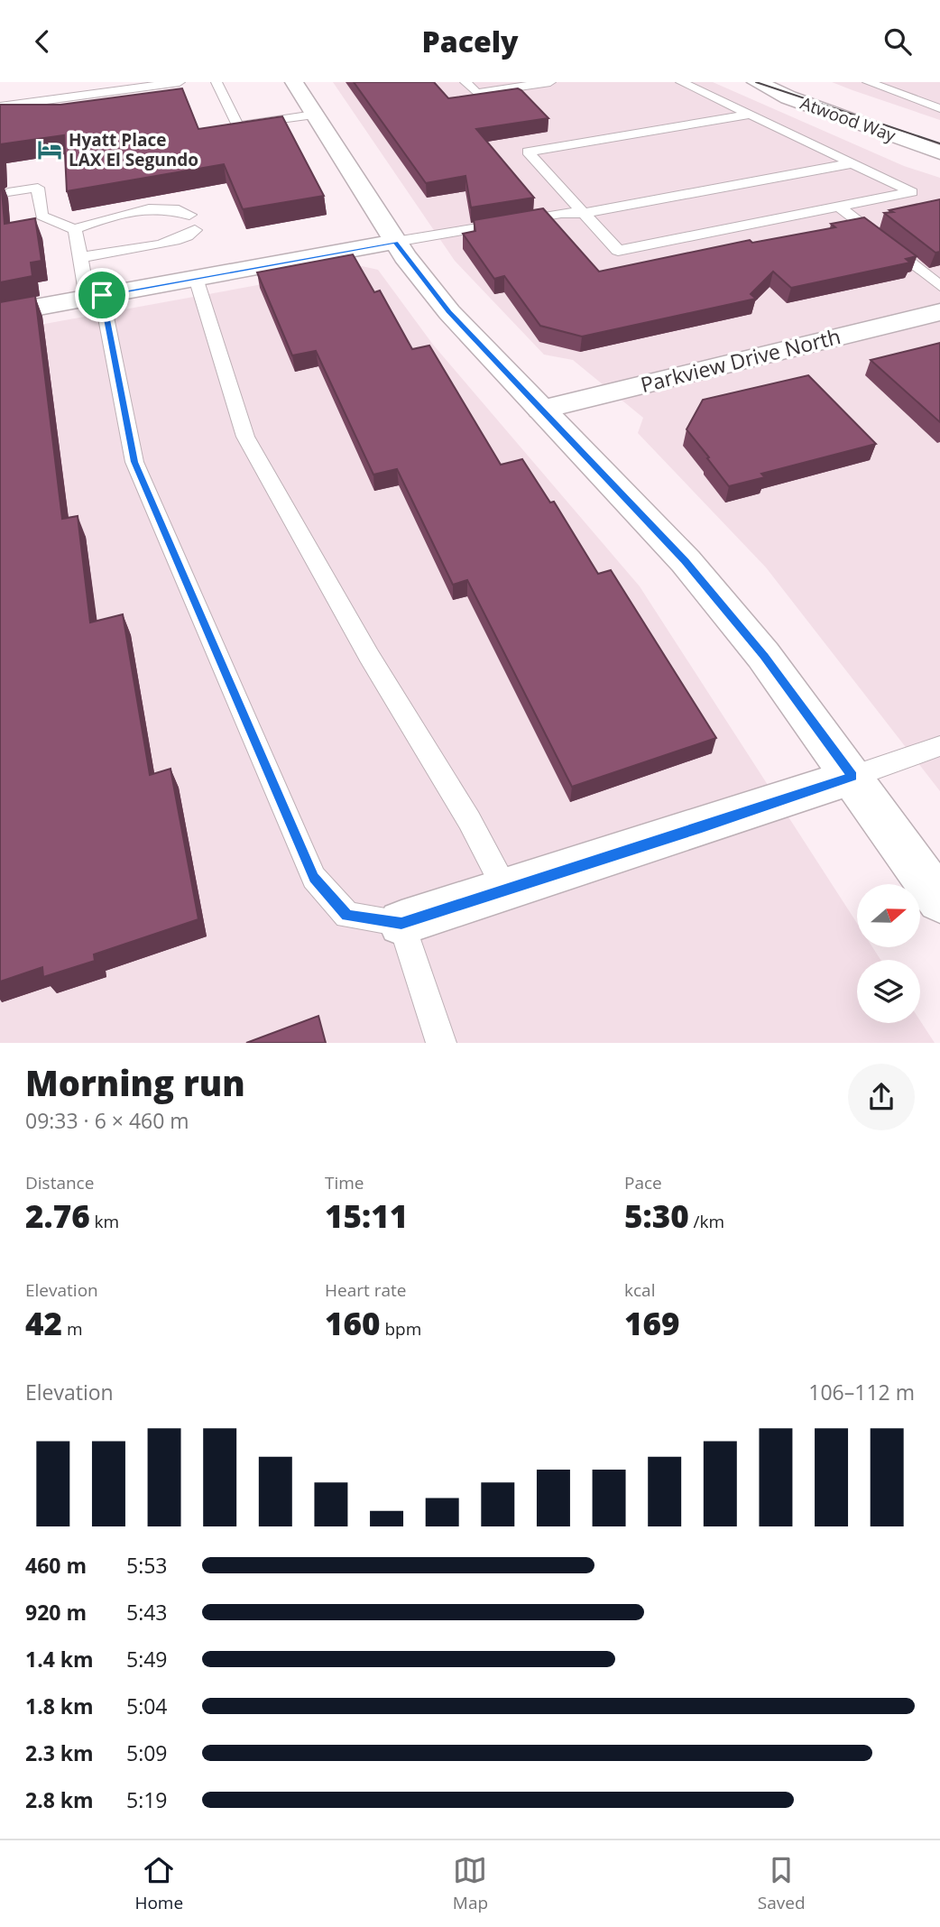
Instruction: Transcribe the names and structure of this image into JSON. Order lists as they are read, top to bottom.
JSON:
{
  "streets": {
    "street": ["Atwood Way", "Parkview Drive North"]
  },
  "places": {
    "hotel": ["Hyatt Place LAX El Segundo"]
  },
  "north": "right",
  "page": {
    "header": "Pacely",
    "heading": ["Morning run", "09:33 · 6 × 460 m"],
    "stats": [
      ["Distance", "2.76 km"],
      ["Time", "15:11"],
      ["Pace", "5:30 /km"],
      ["Elevation", "42 m"],
      ["Heart rate", "160 bpm"],
      ["kcal", "169"]
    ],
    "chart": ["Elevation", "106–112 m"],
    "list": [
      {
        "name": "460 m",
        "note": "5:53"
      },
      {
        "name": "920 m",
        "note": "5:43"
      },
      {
        "name": "1.4 km",
        "note": "5:49"
      },
      {
        "name": "1.8 km",
        "note": "5:04"
      },
      {
        "name": "2.3 km",
        "note": "5:09"
      },
      {
        "name": "2.8 km",
        "note": "5:19"
      }
    ],
    "tabs": ["Home", "Map", "Saved"]
  }
}
